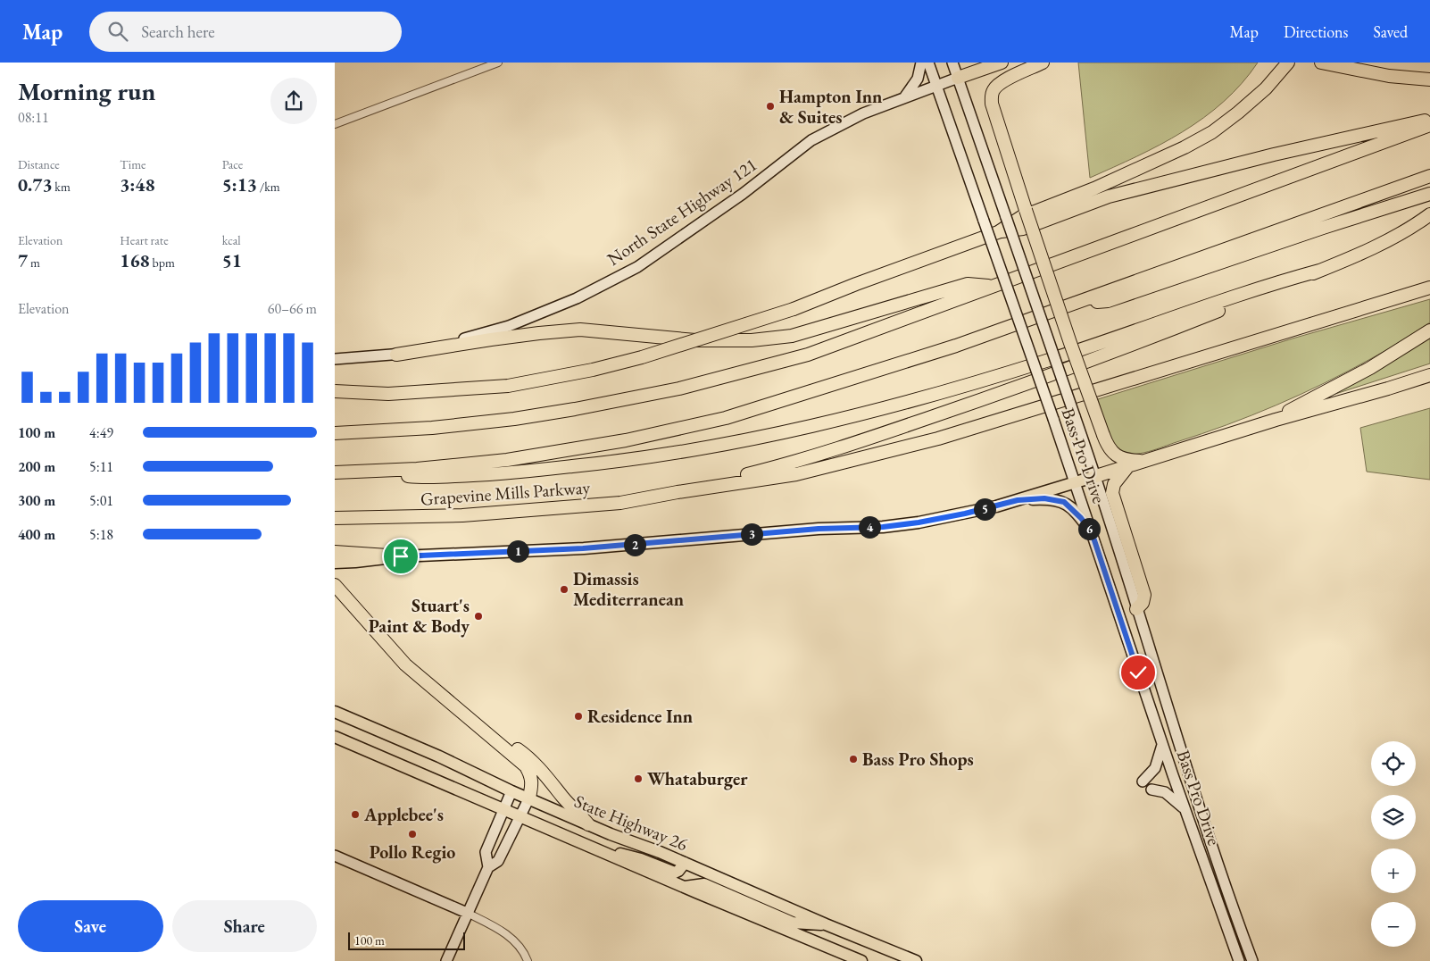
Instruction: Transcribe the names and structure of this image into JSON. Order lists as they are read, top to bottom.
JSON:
{
  "streets": {
    "highway": ["Grapevine Mills Parkway"],
    "main road": ["North State Highway 121", "Bass Pro Drive", "State Highway 26"]
  },
  "crossings": [
    ["North State Highway 121", "Bass Pro Drive"]
  ],
  "places": [
    "Hampton Inn & Suites",
    "Dimassis Mediterranean",
    "Stuart's Paint & Body",
    "Residence Inn",
    "Bass Pro Shops",
    "Whataburger",
    "Applebee's",
    "Pollo Regio"
  ],
  "scale_bar": "100 m",
  "page": {
    "header": "Map",
    "search": "Search here",
    "nav": ["Map", "Directions", "Saved"],
    "heading": ["Morning run", "08:11"],
    "stats": [
      ["Distance", "0.73 km"],
      ["Time", "3:48"],
      ["Pace", "5:13 /km"],
      ["Elevation", "7 m"],
      ["Heart rate", "168 bpm"],
      ["kcal", "51"]
    ],
    "chart": ["Elevation", "60–66 m"],
    "list": [
      {
        "name": "100 m",
        "note": "4:49"
      },
      {
        "name": "200 m",
        "note": "5:11"
      },
      {
        "name": "300 m",
        "note": "5:01"
      },
      {
        "name": "400 m",
        "note": "5:18"
      }
    ],
    "pins": [
      "5",
      "4",
      "6",
      "3",
      "2",
      "1"
    ],
    "map_buttons": ["+", "−"],
    "buttons": ["Save", "Share"],
    "scale": "100 m"
  }
}
